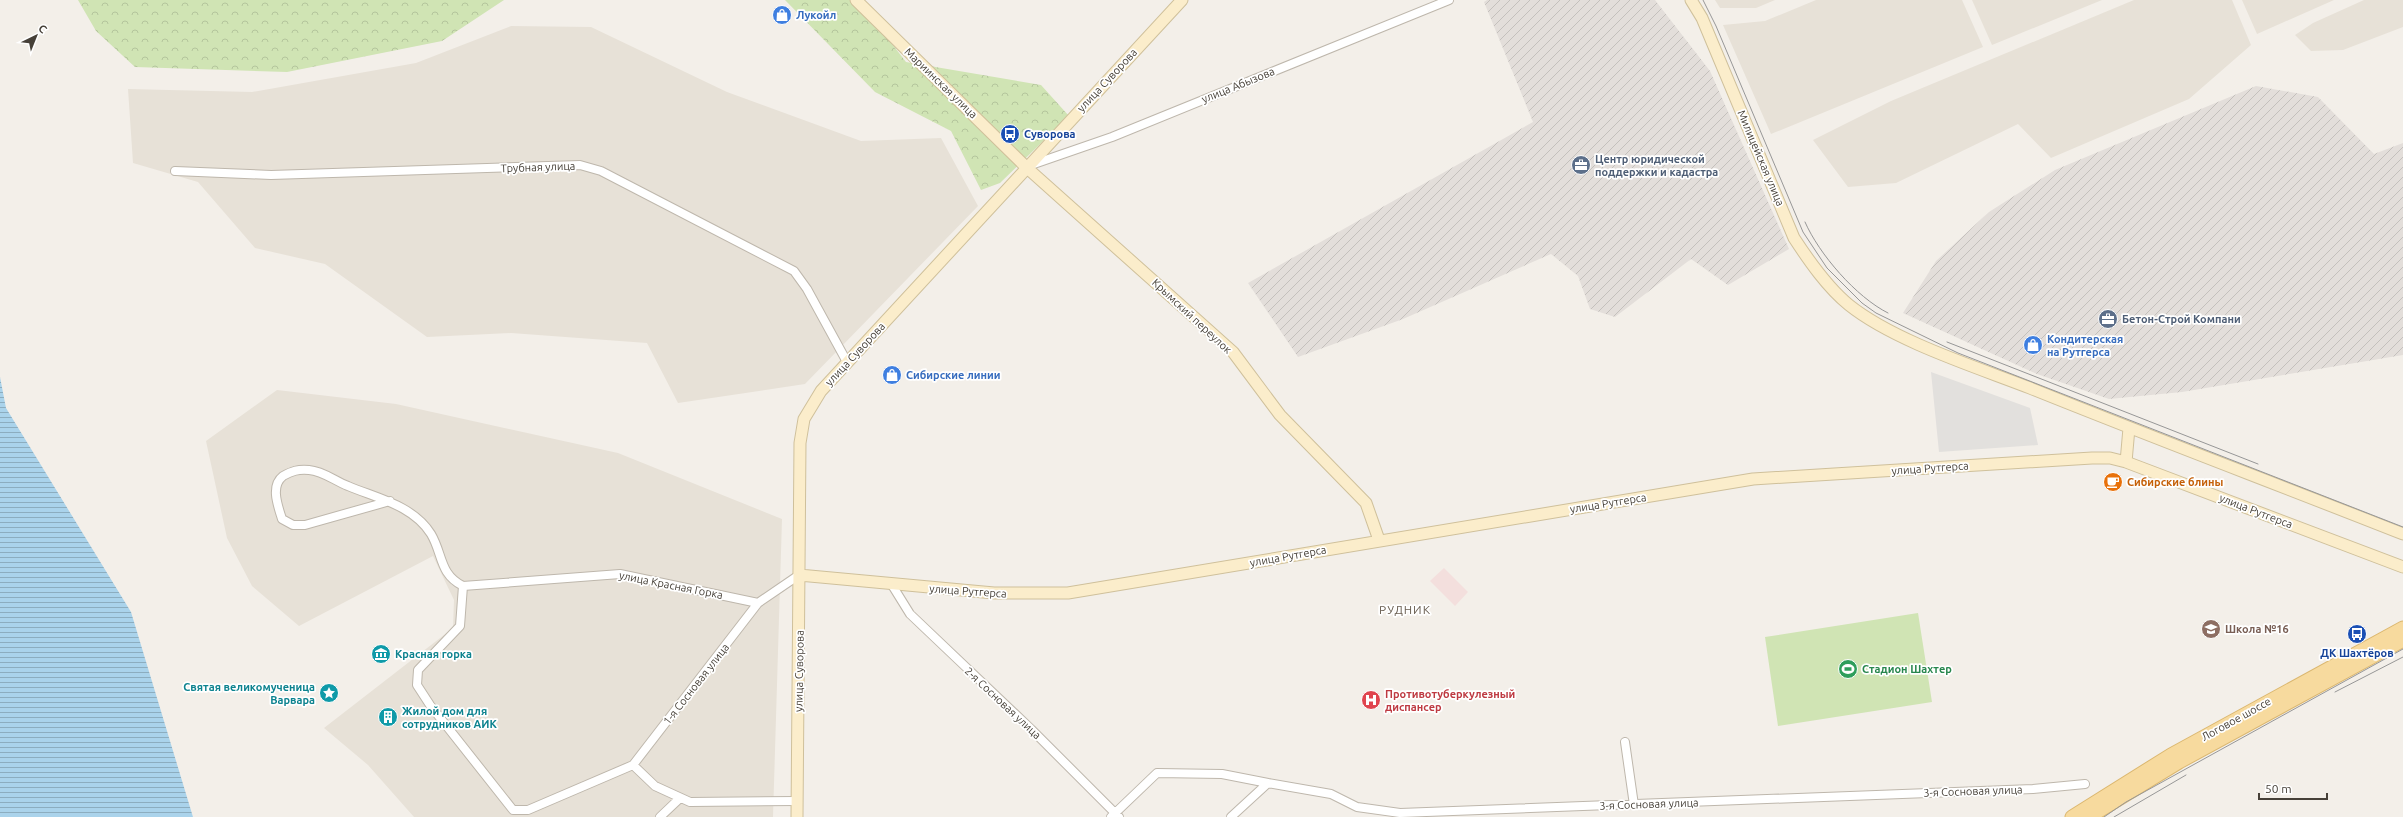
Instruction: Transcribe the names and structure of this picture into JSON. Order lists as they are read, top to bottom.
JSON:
{
  "streets": {
    "main road": [
      "улица Суворова",
      "Мариинская улица",
      "Милицейская улица",
      "Крымский переулок",
      "улица Рутгерса",
      "Логовое шоссе"
    ],
    "street": [
      "улица Абызова",
      "Трубная улица",
      "улица Красная Горка",
      "1-я Сосновая улица",
      "2-я Сосновая улица",
      "3-я Сосновая улица"
    ]
  },
  "crossings": [
    ["улица Суворова", "Мариинская улица"],
    ["улица Суворова", "улица Абызова"],
    ["улица Суворова", "Трубная улица"],
    ["улица Суворова", "Крымский переулок"],
    ["улица Суворова", "улица Рутгерса"],
    ["Мариинская улица", "улица Абызова"],
    ["Мариинская улица", "Крымский переулок"],
    ["улица Абызова", "Крымский переулок"],
    ["Крымский переулок", "улица Рутгерса"],
    ["улица Рутгерса", "2-я Сосновая улица"],
    ["улица Красная Горка", "1-я Сосновая улица"],
    ["2-я Сосновая улица", "3-я Сосновая улица"]
  ],
  "districts": ["РУДНИК"],
  "places": {
    "shop": ["Лукойл", "Кондитерская на Рутгерса", "Сибирские линии"],
    "bus stop": ["Суворова", "ДК Шахтёров"],
    "office": ["Центр юридической поддержки и кадастра", "Бетон-Строй Компани"],
    "cafe": ["Сибирские блины"],
    "school or university": ["Школа №16"],
    "museum": ["Красная горка"],
    "sports": ["Стадион Шахтер"],
    "place": ["Святая великомученица Варвара"],
    "hospital": ["Противотуберкулезный диспансер"],
    "building": ["Жилой дом для сотрудников АИК"]
  },
  "scale_bar": "50 m",
  "north": "top right"
}
